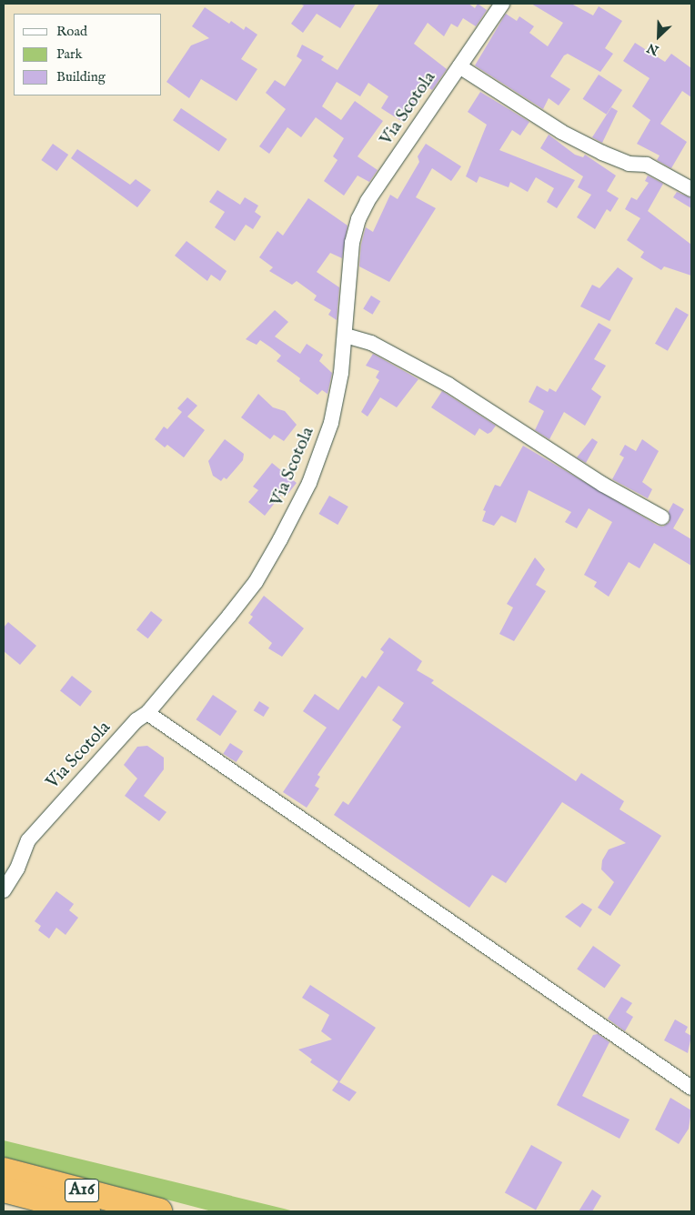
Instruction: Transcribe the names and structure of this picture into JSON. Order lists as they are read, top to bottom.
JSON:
{
  "streets": {
    "highway": ["A16"],
    "street": ["Via Scotola"]
  },
  "legend": ["Road", "Park", "Building"],
  "north": "bottom left"
}
